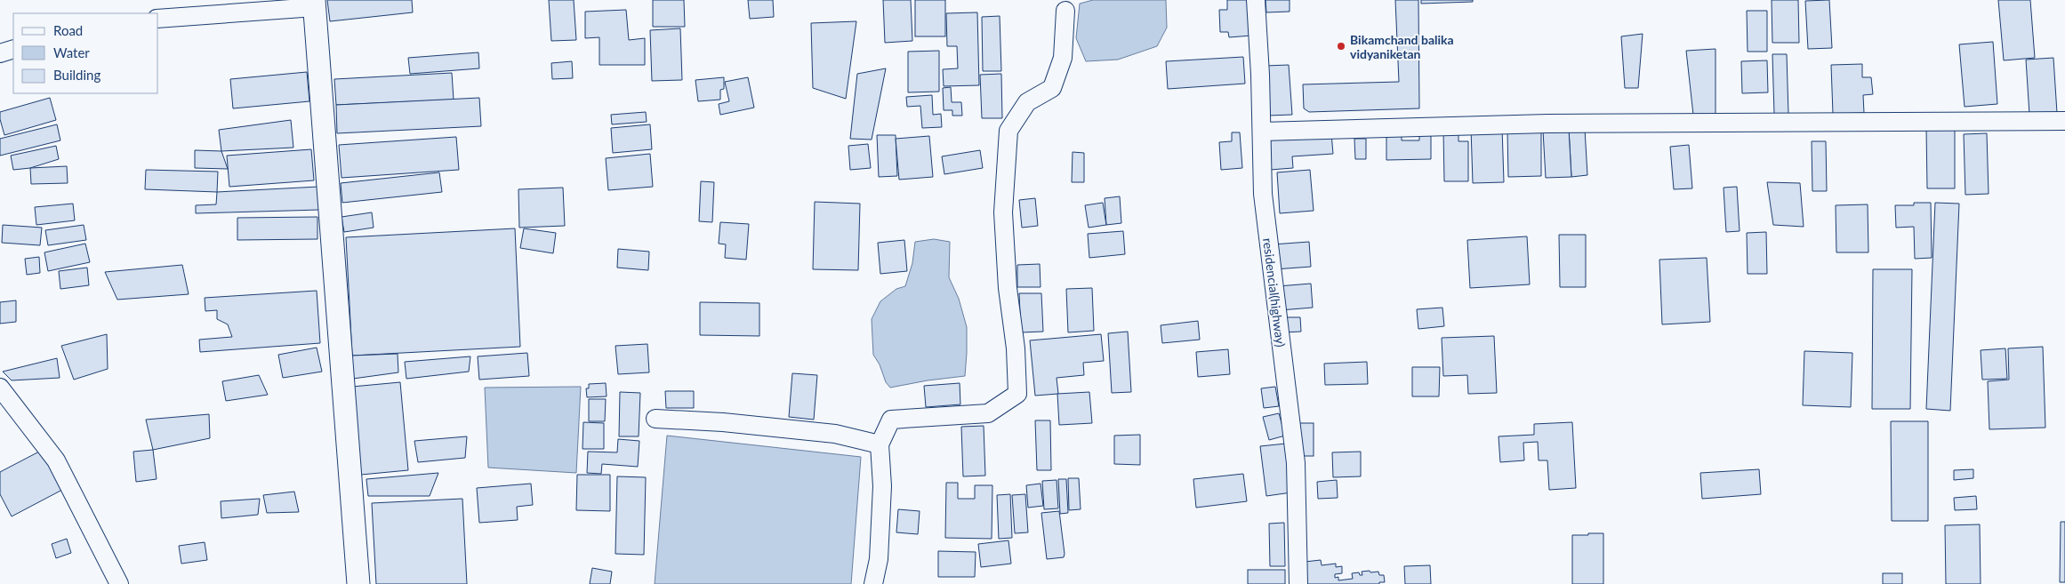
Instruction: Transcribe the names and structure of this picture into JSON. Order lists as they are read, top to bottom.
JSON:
{
  "streets": {
    "street": ["residencial(highway)"]
  },
  "places": ["Bikamchand balika vidyaniketan"],
  "legend": ["Road", "Water", "Building"]
}
